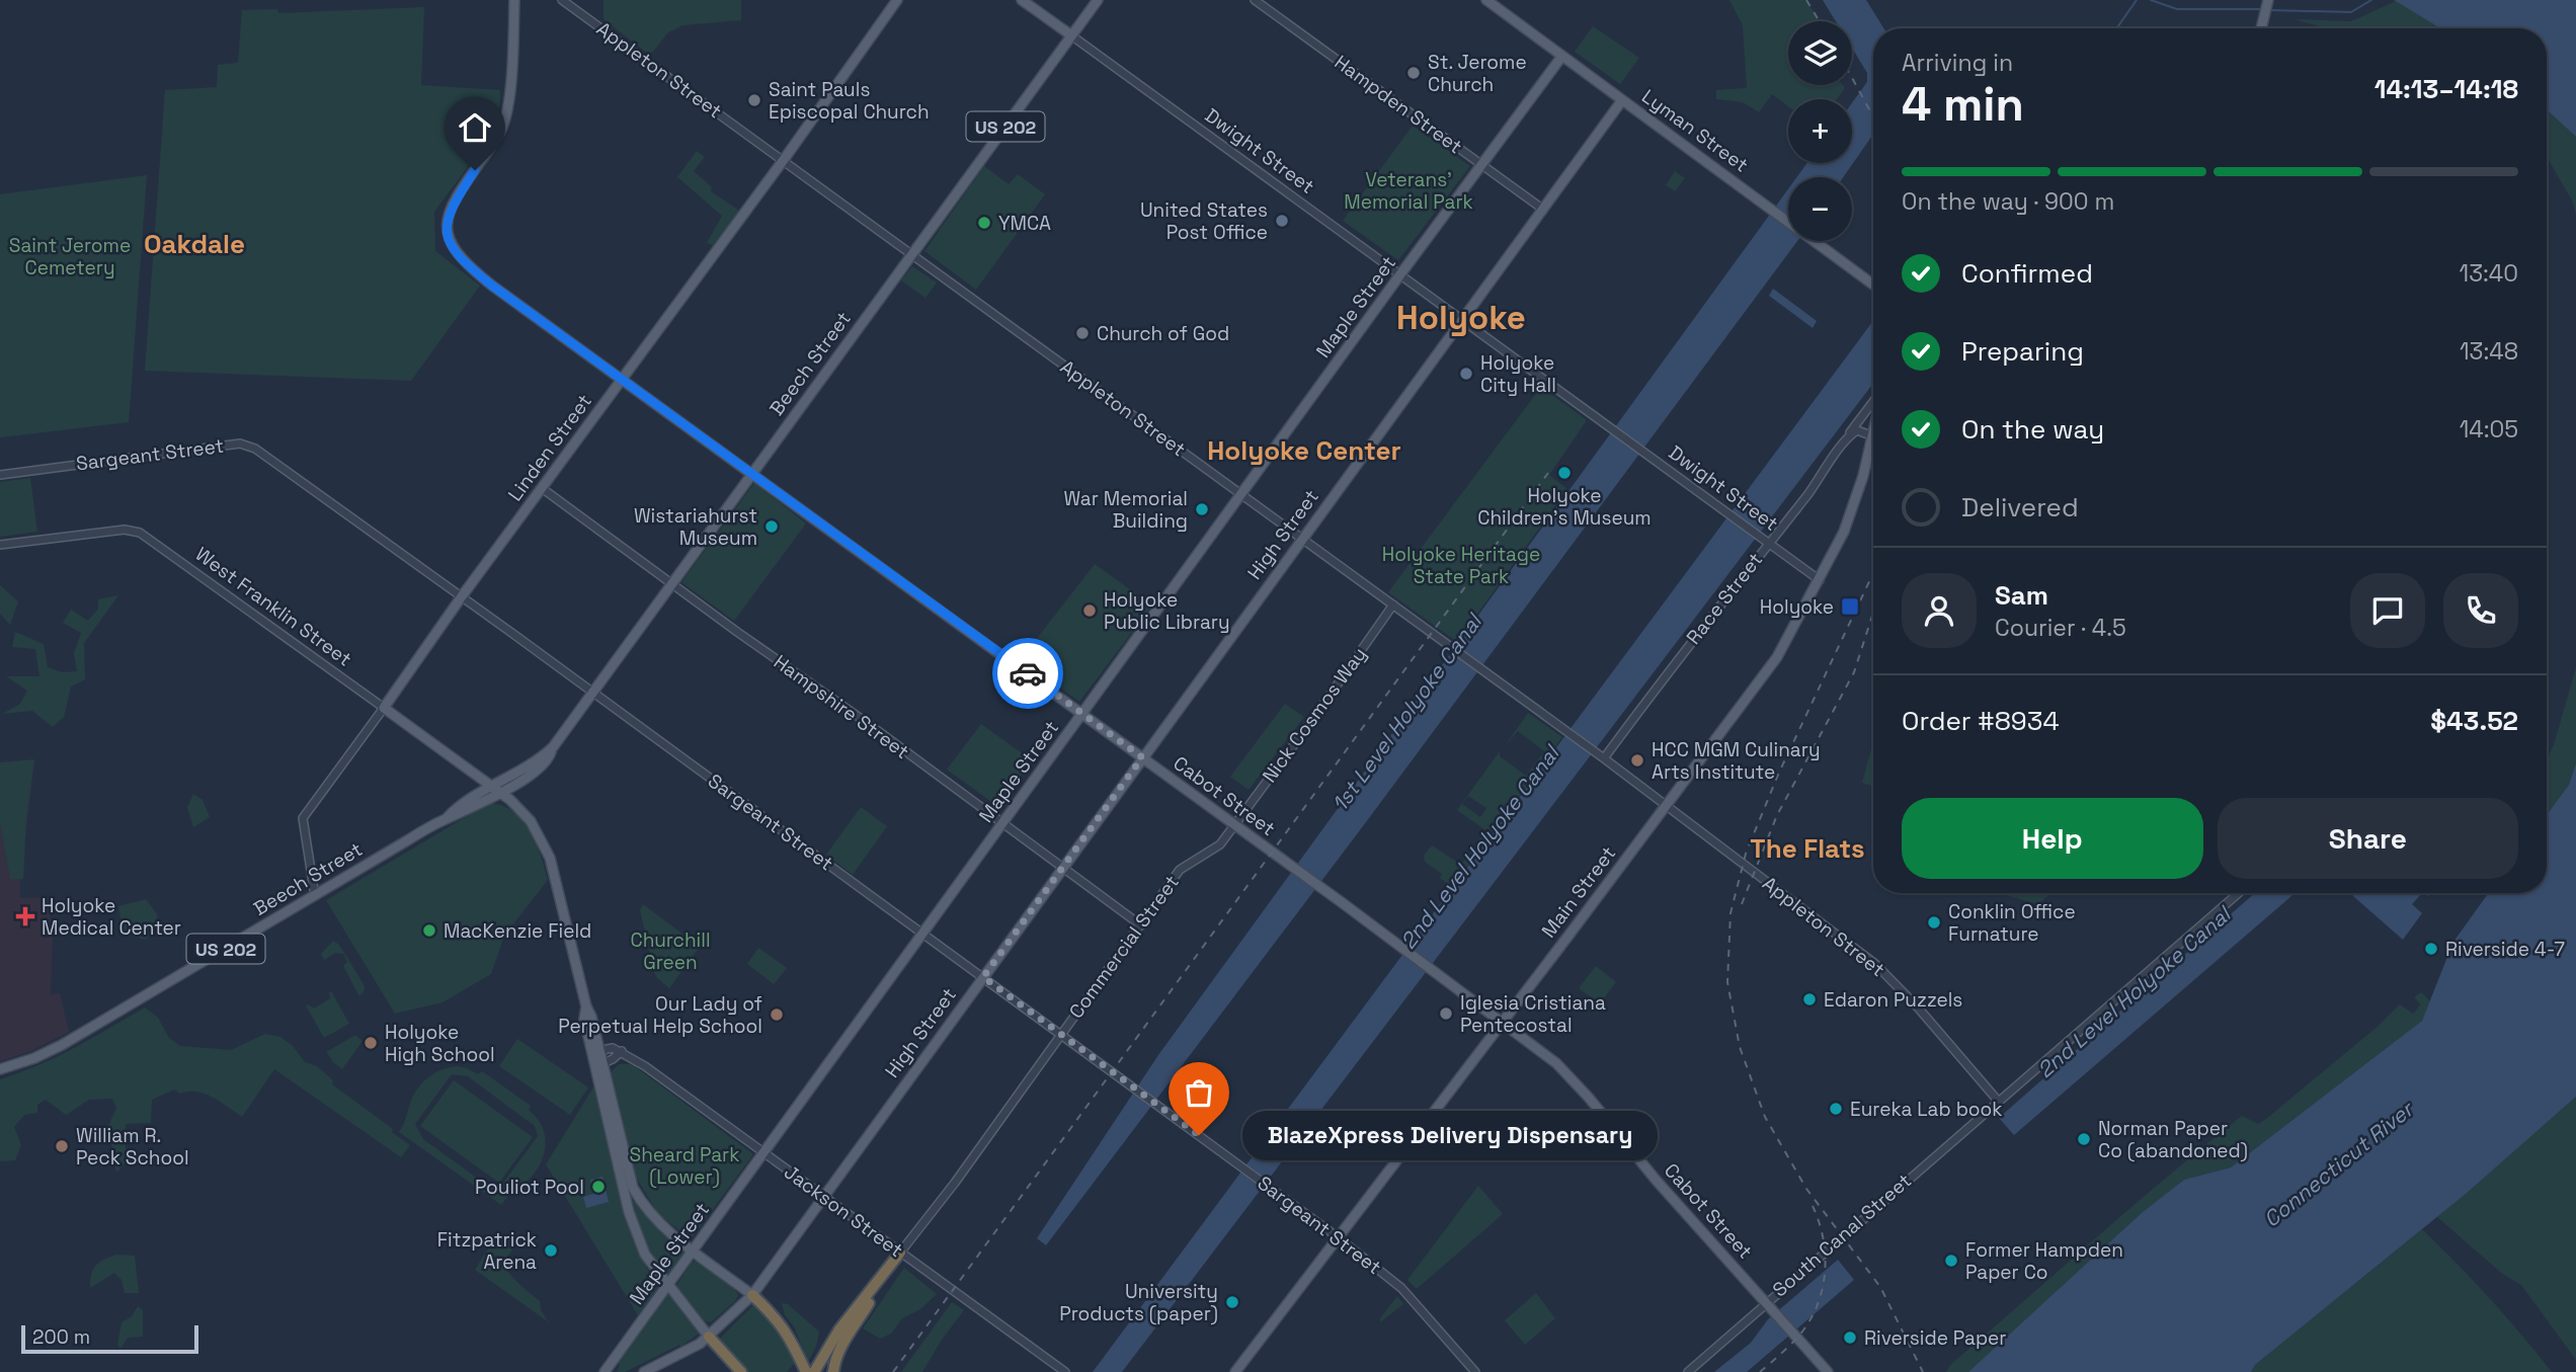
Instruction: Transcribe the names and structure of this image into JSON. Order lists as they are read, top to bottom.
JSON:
{
  "streets": {
    "main road": [
      "US 202",
      "Lyman Street",
      "Dwight Street",
      "Maple Street",
      "Beech Street",
      "Linden Street",
      "High Street",
      "West Franklin Street",
      "Cabot Street",
      "Main Street"
    ],
    "street": [
      "Appleton Street",
      "Hampden Street",
      "Sargeant Street",
      "Race Street",
      "Hampshire Street",
      "Nick Cosmos Way",
      "Commercial Street",
      "Jackson Street",
      "South Canal Street"
    ]
  },
  "crossings": [
    ["Appleton Street", "Maple Street"],
    ["Appleton Street", "Beech Street"],
    ["Appleton Street", "Linden Street"],
    ["Appleton Street", "High Street"],
    ["Appleton Street", "Race Street"],
    ["Appleton Street", "Nick Cosmos Way"],
    ["Appleton Street", "Main Street"],
    ["Appleton Street", "South Canal Street"],
    ["Hampden Street", "Maple Street"],
    ["Hampden Street", "High Street"],
    ["Lyman Street", "Maple Street"],
    ["Lyman Street", "High Street"],
    ["Dwight Street", "Maple Street"],
    ["Dwight Street", "Beech Street"],
    ["Dwight Street", "High Street"],
    ["Dwight Street", "Race Street"],
    ["Dwight Street", "Main Street"],
    ["Maple Street", "Sargeant Street"],
    ["Maple Street", "Hampshire Street"],
    ["Maple Street", "Cabot Street"],
    ["Maple Street", "Jackson Street"],
    ["Beech Street", "Linden Street"],
    ["Beech Street", "Sargeant Street"],
    ["Beech Street", "West Franklin Street"],
    ["Beech Street", "Hampshire Street"],
    ["Beech Street", "Cabot Street"],
    ["Linden Street", "Sargeant Street"],
    ["Linden Street", "West Franklin Street"],
    ["Linden Street", "Hampshire Street"],
    ["Linden Street", "Cabot Street"],
    ["Sargeant Street", "High Street"],
    ["Sargeant Street", "Main Street"],
    ["Sargeant Street", "Commercial Street"],
    ["High Street", "Hampshire Street"],
    ["High Street", "Cabot Street"],
    ["High Street", "Jackson Street"],
    ["Hampshire Street", "Commercial Street"],
    ["Nick Cosmos Way", "Cabot Street"],
    ["Nick Cosmos Way", "Commercial Street"],
    ["Cabot Street", "Main Street"],
    ["Cabot Street", "Commercial Street"],
    ["Cabot Street", "South Canal Street"],
    ["Commercial Street", "Jackson Street"]
  ],
  "districts": [
    "Oakdale",
    "Holyoke",
    "Holyoke Center",
    "The Flats"
  ],
  "water": ["1st Level Holyoke Canal", "2nd Level Holyoke Canal", "Connecticut River"],
  "parks": [
    "Veterans' Memorial Park",
    "Saint Jerome Cemetery",
    "Holyoke Heritage State Park",
    "Churchill Green",
    "Sheard Park (Lower)"
  ],
  "places": {
    "other": [
      "St. Jerome Church",
      "Saint Pauls Episcopal Church",
      "United States Post Office",
      "YMCA",
      "Church of God",
      "Holyoke City Hall",
      "Holyoke Children's Museum",
      "War Memorial Building",
      "Wistariahurst Museum",
      "Holyoke Public Library",
      "HCC MGM Culinary Arts Institute",
      "Conklin Office Furnature",
      "MacKenzie Field",
      "Riverside 4-7",
      "Edaron Puzzels",
      "Iglesia Cristiana Pentecostal",
      "Our Lady of Perpetual Help School",
      "Holyoke High School",
      "Eureka Lab book",
      "BlazeXpress Delivery Dispensary",
      "Norman Paper Co (abandoned)",
      "William R. Peck School",
      "Pouliot Pool",
      "Fitzpatrick Arena",
      "Former Hampden Paper Co",
      "University Products (paper)",
      "Riverside Paper"
    ],
    "transit": ["Holyoke"],
    "health": ["Holyoke Medical Center"]
  },
  "scale_bar": "200 m",
  "page": {
    "map_buttons": ["+", "−"],
    "heading": ["4 min", "Arriving in", "14:13–14:18"],
    "panel": [
      "Sam",
      "Courier · 4.5",
      "Order #8934",
      "$43.52"
    ],
    "bar": "On the way · 900 m",
    "list": [
      ["Confirmed", "13:40"],
      ["Preparing", "13:48"],
      ["On the way", "14:05"],
      "Delivered"
    ],
    "buttons": ["Help", "Share"],
    "bubble": "BlazeXpress Delivery Dispensary",
    "scale": "200 m"
  }
}
